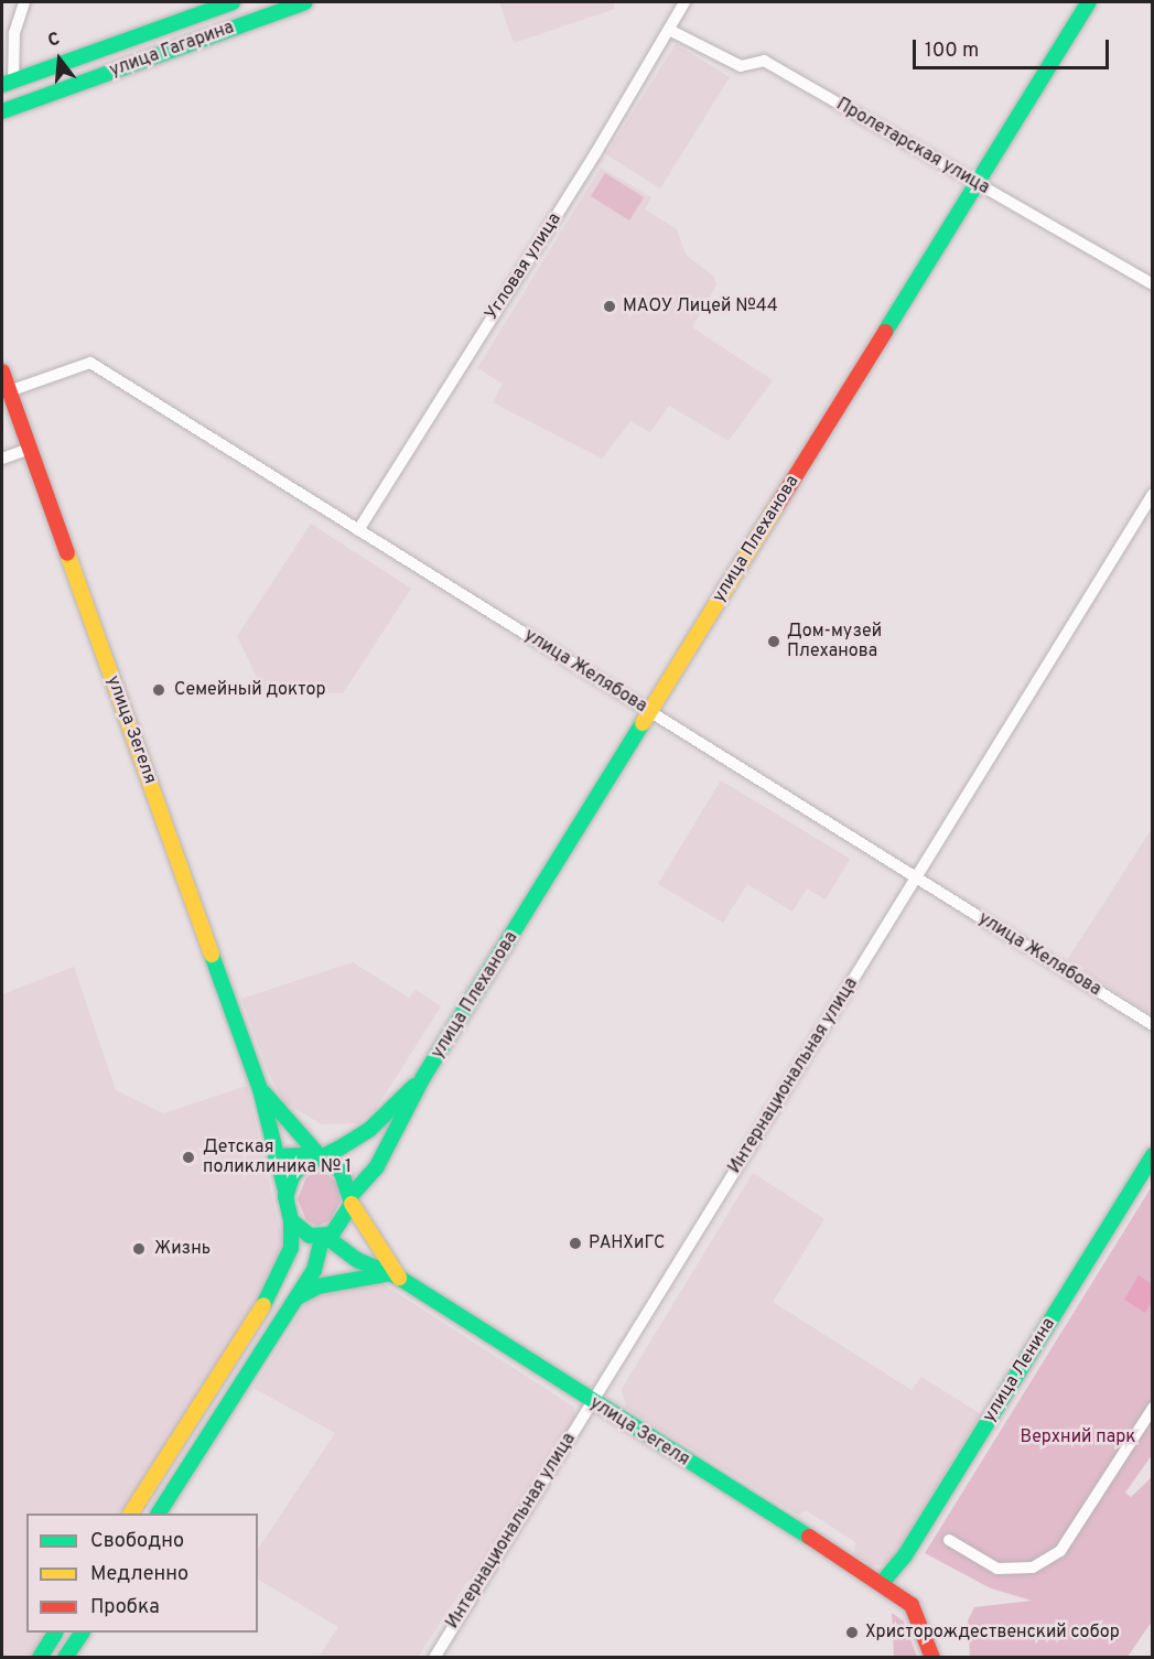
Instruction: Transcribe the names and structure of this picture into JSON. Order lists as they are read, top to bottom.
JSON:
{
  "streets": {
    "main road": [
      "улица Гагарина",
      "улица Плеханова",
      "улица Зегеля",
      "улица Ленина"
    ],
    "street": [
      "Пролетарская улица",
      "Угловая улица",
      "улица Желябова",
      "Интернациональная улица"
    ]
  },
  "crossings": [
    ["Пролетарская улица", "Угловая улица"],
    ["Пролетарская улица", "улица Плеханова"],
    ["Угловая улица", "улица Желябова"],
    ["улица Плеханова", "улица Желябова"],
    ["улица Плеханова", "улица Зегеля"],
    ["улица Желябова", "улица Зегеля"],
    ["улица Желябова", "Интернациональная улица"],
    ["улица Зегеля", "Интернациональная улица"],
    ["улица Зегеля", "улица Ленина"]
  ],
  "parks": ["Верхний парк"],
  "places": [
    "МАОУ Лицей №44",
    "Дом-музей Плеханова",
    "Семейный доктор",
    "Детская поликлиника № 1",
    "РАНХиГС",
    "Жизнь",
    "Христорождественский собор"
  ],
  "legend": ["Свободно", "Медленно", "Пробка"],
  "scale_bar": "100 m",
  "north": "top"
}
